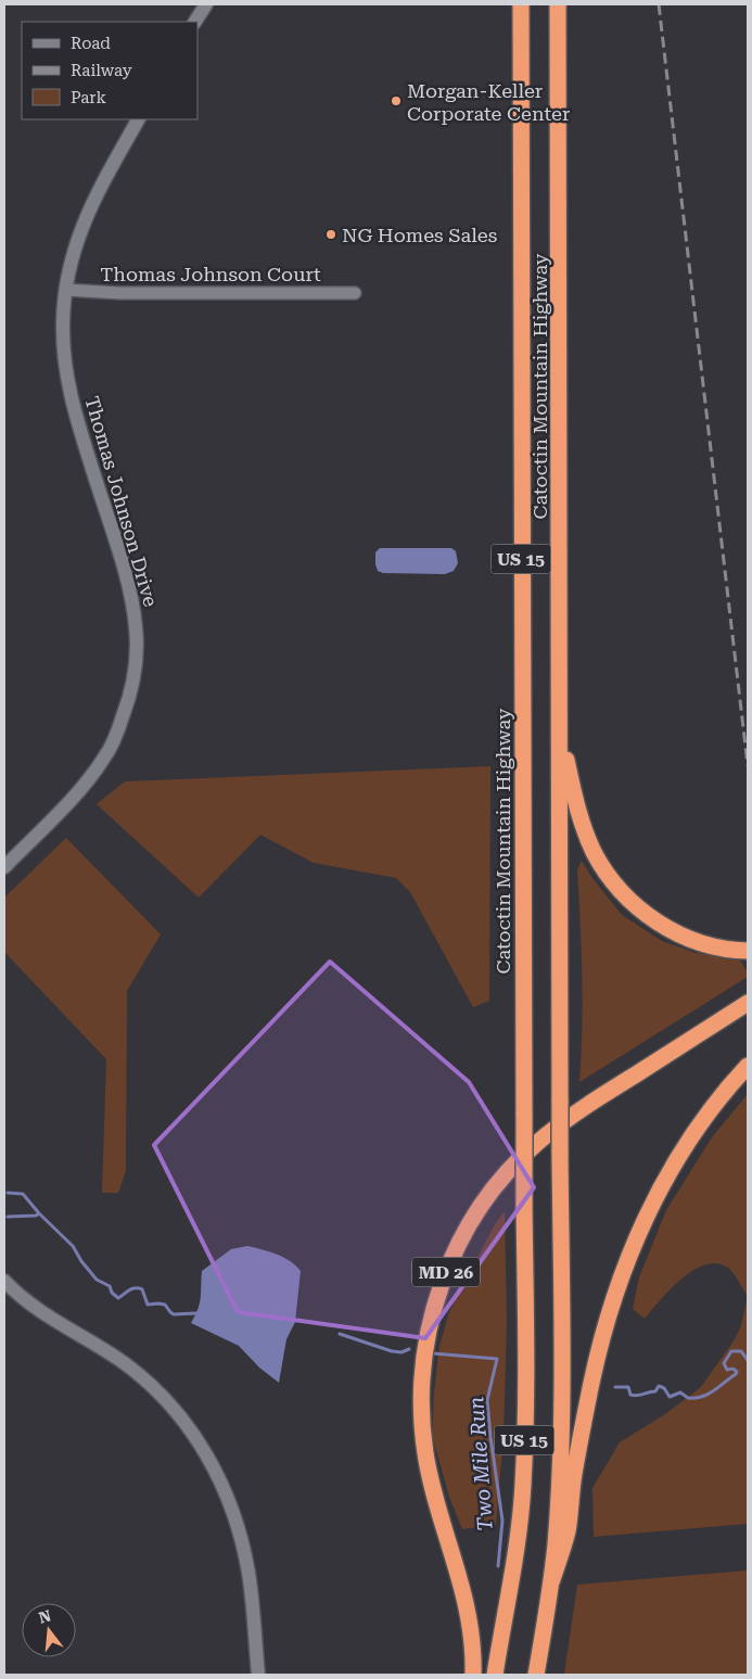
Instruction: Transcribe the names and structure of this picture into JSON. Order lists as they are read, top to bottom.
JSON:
{
  "streets": {
    "highway": ["Catoctin Mountain Highway", "US 15", "MD 26"],
    "street": ["Thomas Johnson Court", "Thomas Johnson Drive"]
  },
  "crossings": [
    ["Thomas Johnson Court", "Thomas Johnson Drive"],
    ["Catoctin Mountain Highway", "US 15"]
  ],
  "water": ["Two Mile Run"],
  "places": ["Morgan-Keller Corporate Center", "NG Homes Sales"],
  "legend": ["Road", "Railway", "Park"],
  "north": "top"
}
